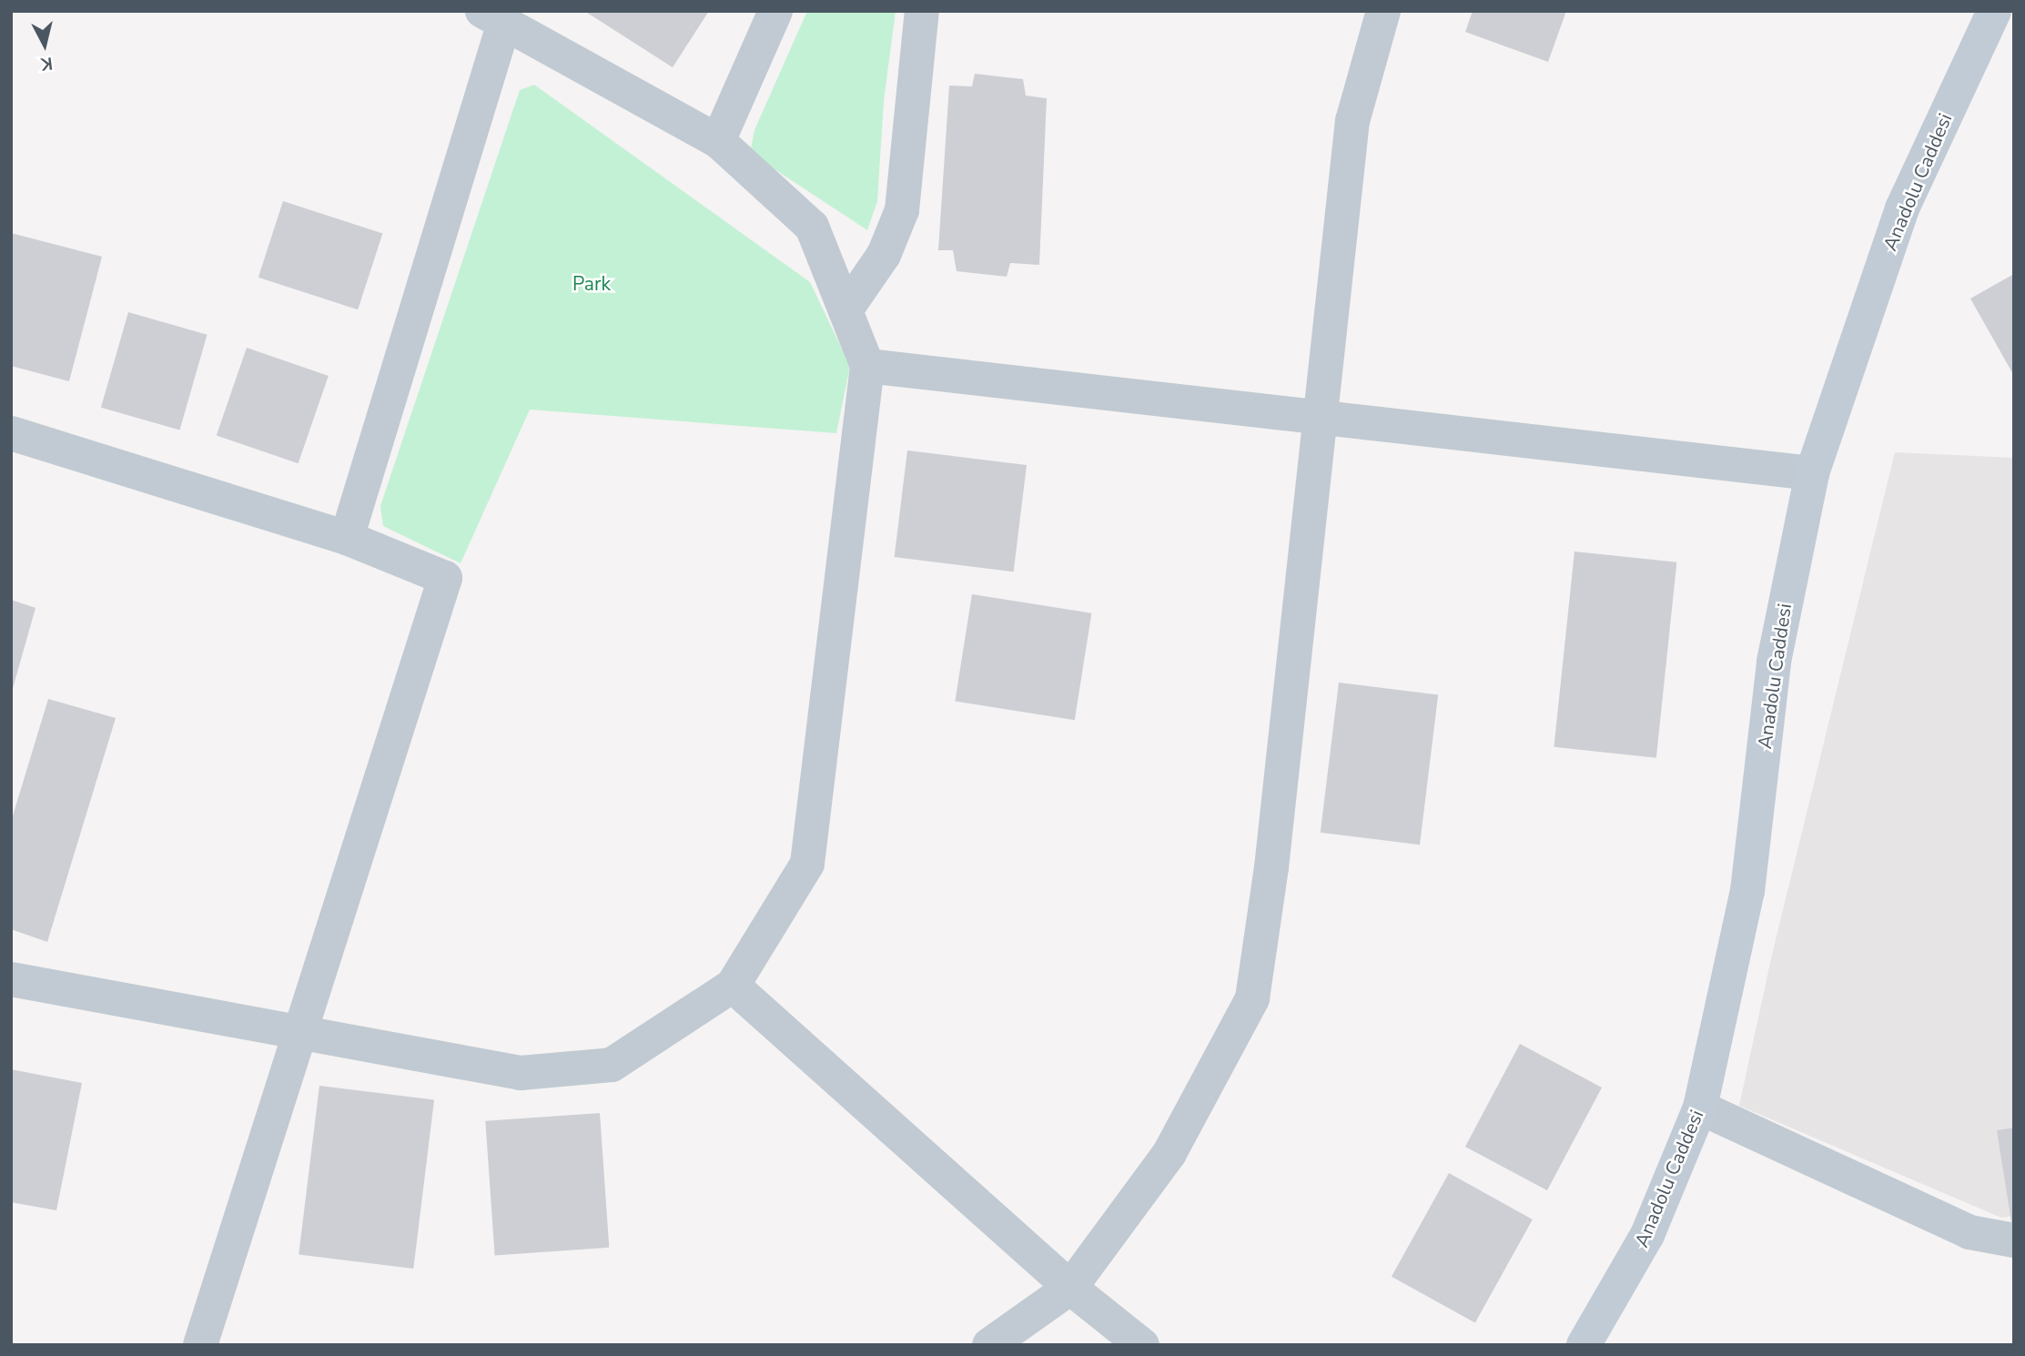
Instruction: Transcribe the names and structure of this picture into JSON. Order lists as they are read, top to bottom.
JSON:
{
  "streets": {
    "street": ["Anadolu Caddesi"]
  },
  "parks": ["Park"],
  "north": "bottom"
}
